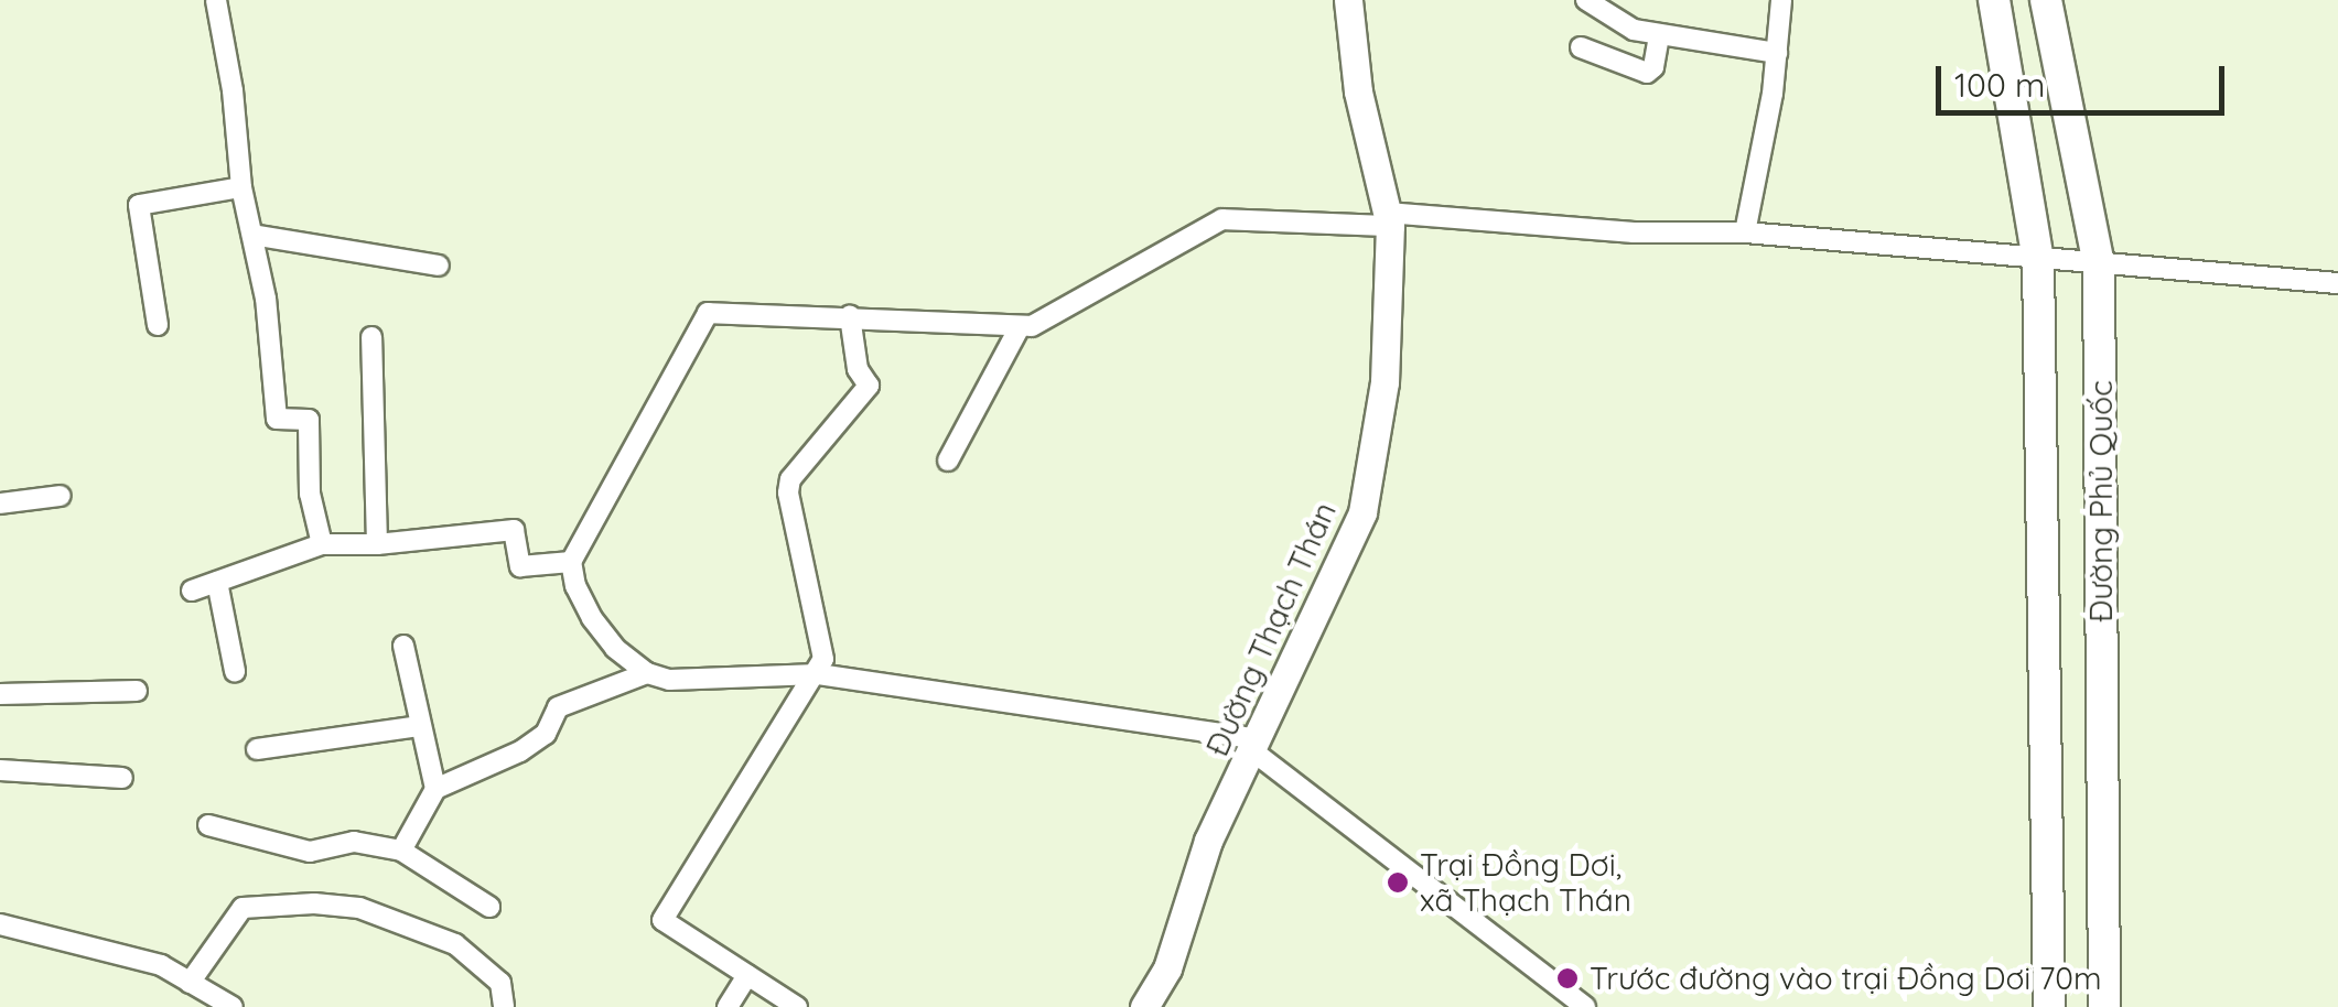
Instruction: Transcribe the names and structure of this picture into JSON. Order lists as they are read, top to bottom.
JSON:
{
  "streets": {
    "main road": ["Đường Phủ Quốc"],
    "street": ["Đường Thạch Thán"]
  },
  "places": ["Trại Đồng Dơi, xã Thạch Thán", "Trước đường vào trại Đồng Dơi 70m"],
  "scale_bar": "100 m"
}
